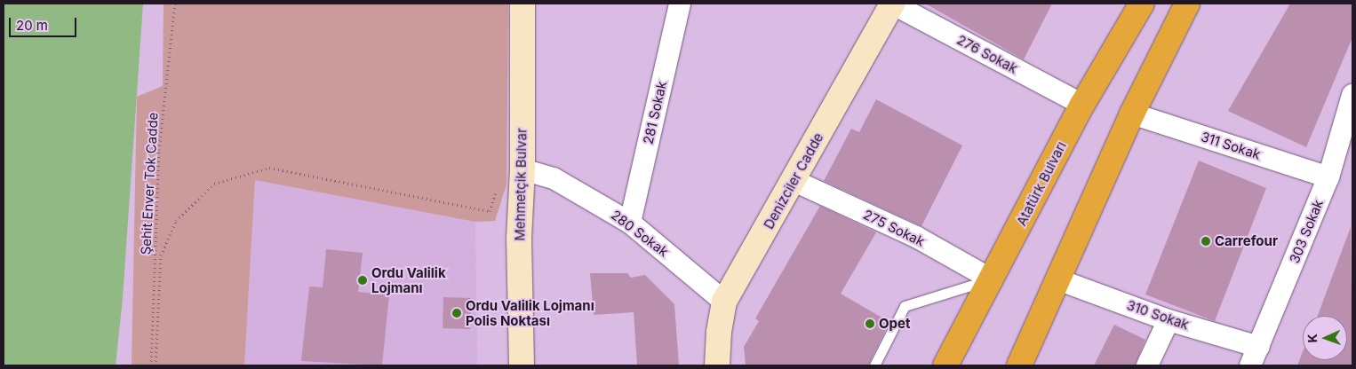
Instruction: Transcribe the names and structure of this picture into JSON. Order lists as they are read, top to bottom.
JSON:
{
  "streets": {
    "highway": ["Atatürk Bulvarı"],
    "street": [
      "276 Sokak",
      "281 Sokak",
      "311 Sokak",
      "Denizciler Cadde",
      "Mehmetçik Bulvar",
      "275 Sokak",
      "303 Sokak",
      "280 Sokak",
      "310 Sokak"
    ],
    "path": ["Şehit Enver Tok Cadde"]
  },
  "crossings": [
    ["276 Sokak", "Denizciler Cadde"],
    ["276 Sokak", "Atatürk Bulvarı"],
    ["281 Sokak", "280 Sokak"],
    ["311 Sokak", "303 Sokak"],
    ["Denizciler Cadde", "275 Sokak"],
    ["Denizciler Cadde", "280 Sokak"],
    ["Atatürk Bulvarı", "275 Sokak"],
    ["Mehmetçik Bulvar", "280 Sokak"],
    ["303 Sokak", "310 Sokak"]
  ],
  "places": [
    "Carrefour",
    "Ordu Valilik Lojmanı",
    "Ordu Valilik Lojmanı Polis Noktası",
    "Opet"
  ],
  "scale_bar": "20 m",
  "north": "left"
}
